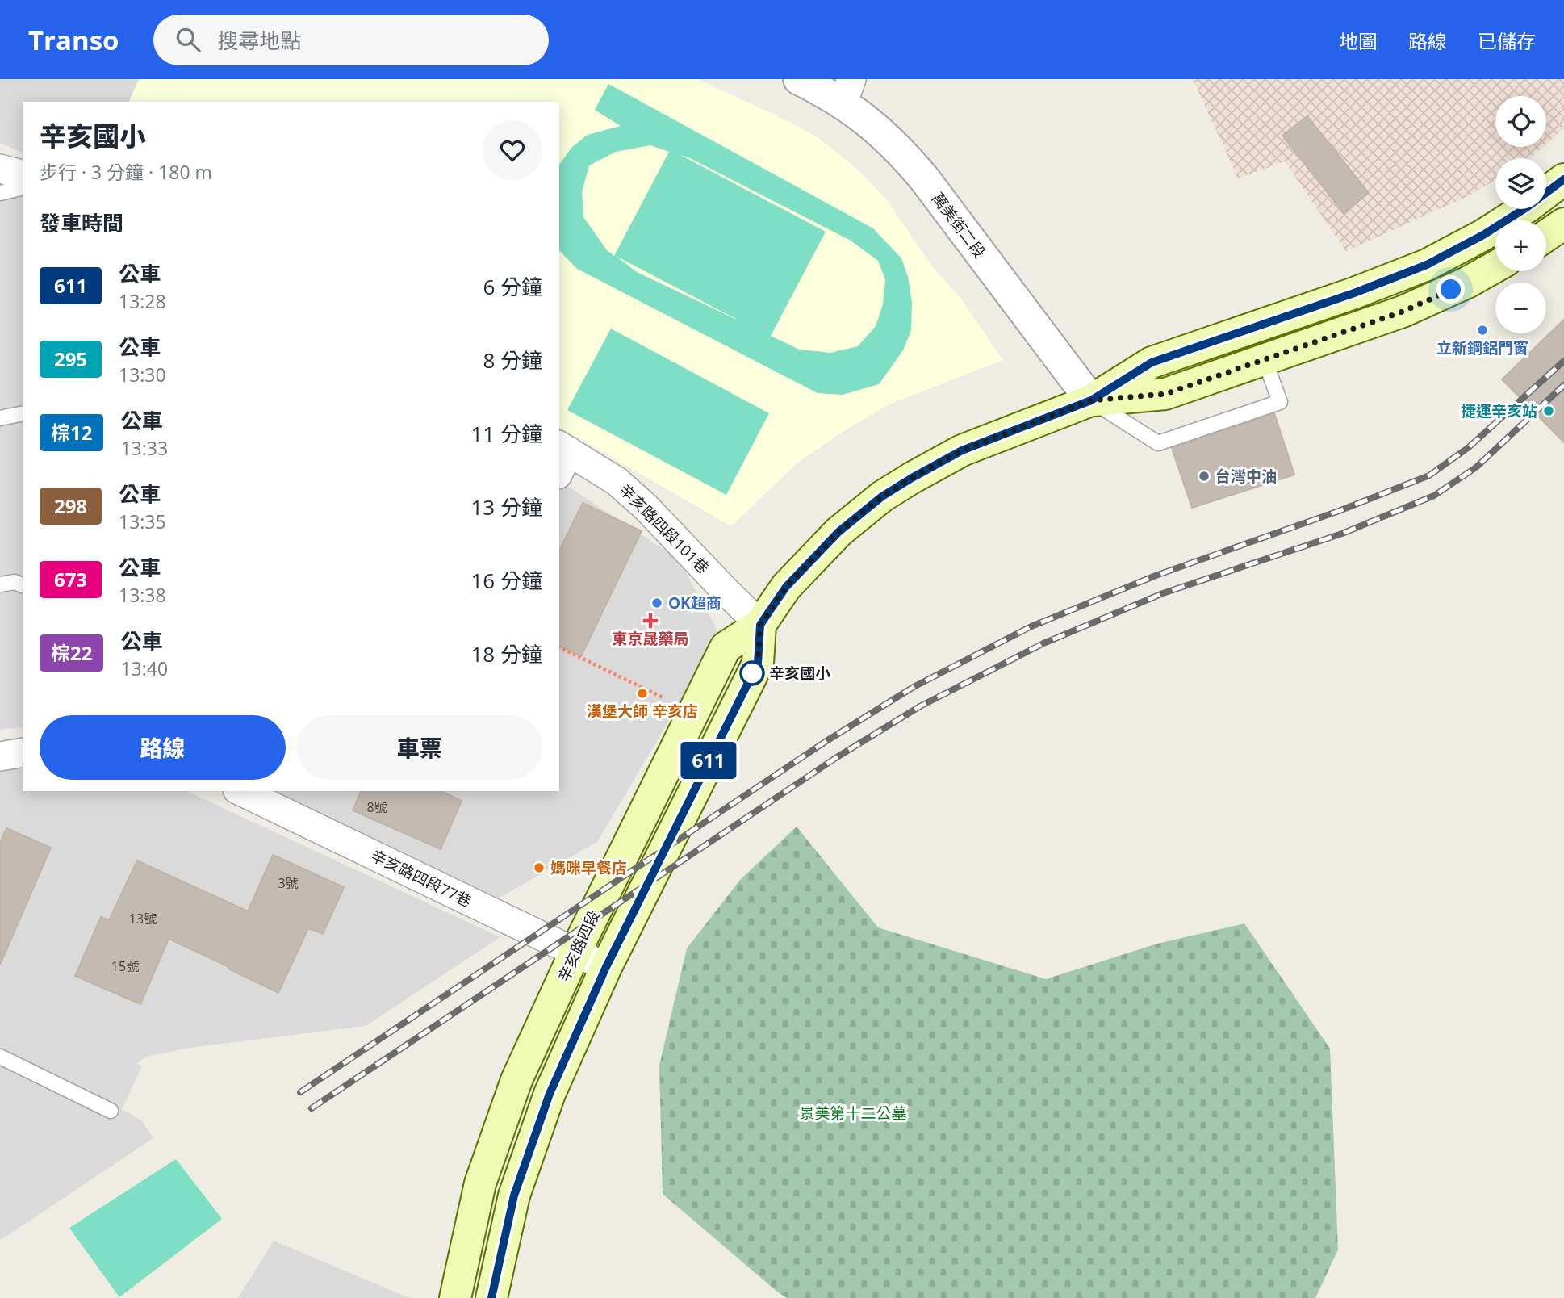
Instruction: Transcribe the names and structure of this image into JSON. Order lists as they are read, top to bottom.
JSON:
{
  "streets": {
    "main road": ["辛亥路四段"],
    "street": ["萬美街二段", "辛亥路四段101巷", "辛亥路四段77巷"]
  },
  "crossings": [
    ["萬美街二段", "辛亥路四段"],
    ["辛亥路四段101巷", "辛亥路四段"],
    ["辛亥路四段77巷", "辛亥路四段"]
  ],
  "parks": ["景美第十二公墓"],
  "places": {
    "other": [
      "立新鋼鋁門窗",
      "捷運辛亥站",
      "台灣中油",
      "OK超商",
      "辛亥國小",
      "漢堡大師 辛亥店",
      "媽咪早餐店"
    ],
    "health": ["東京晟藥局"]
  },
  "lines": ["bus line 611"],
  "house_numbers": [
    "8號",
    "3號",
    "13號",
    "15號"
  ],
  "page": {
    "header": "Transo",
    "search": "搜尋地點",
    "nav": ["地圖", "路線", "已儲存"],
    "on_map": "611",
    "map_buttons": ["+", "−"],
    "heading": [
      ["辛亥國小", "步行 · 3 分鐘 · 180 m"],
      "發車時間"
    ],
    "list": [
      {
        "mark": "611",
        "name": "公車",
        "note": "13:28",
        "value": "6 分鐘"
      },
      {
        "mark": "295",
        "name": "公車",
        "note": "13:30",
        "value": "8 分鐘"
      },
      {
        "mark": "棕12",
        "name": "公車",
        "note": "13:33",
        "value": "11 分鐘"
      },
      {
        "mark": "298",
        "name": "公車",
        "note": "13:35",
        "value": "13 分鐘"
      },
      {
        "mark": "673",
        "name": "公車",
        "note": "13:38",
        "value": "16 分鐘"
      },
      {
        "mark": "棕22",
        "name": "公車",
        "note": "13:40",
        "value": "18 分鐘"
      }
    ],
    "buttons": ["路線", "車票"]
  }
}
